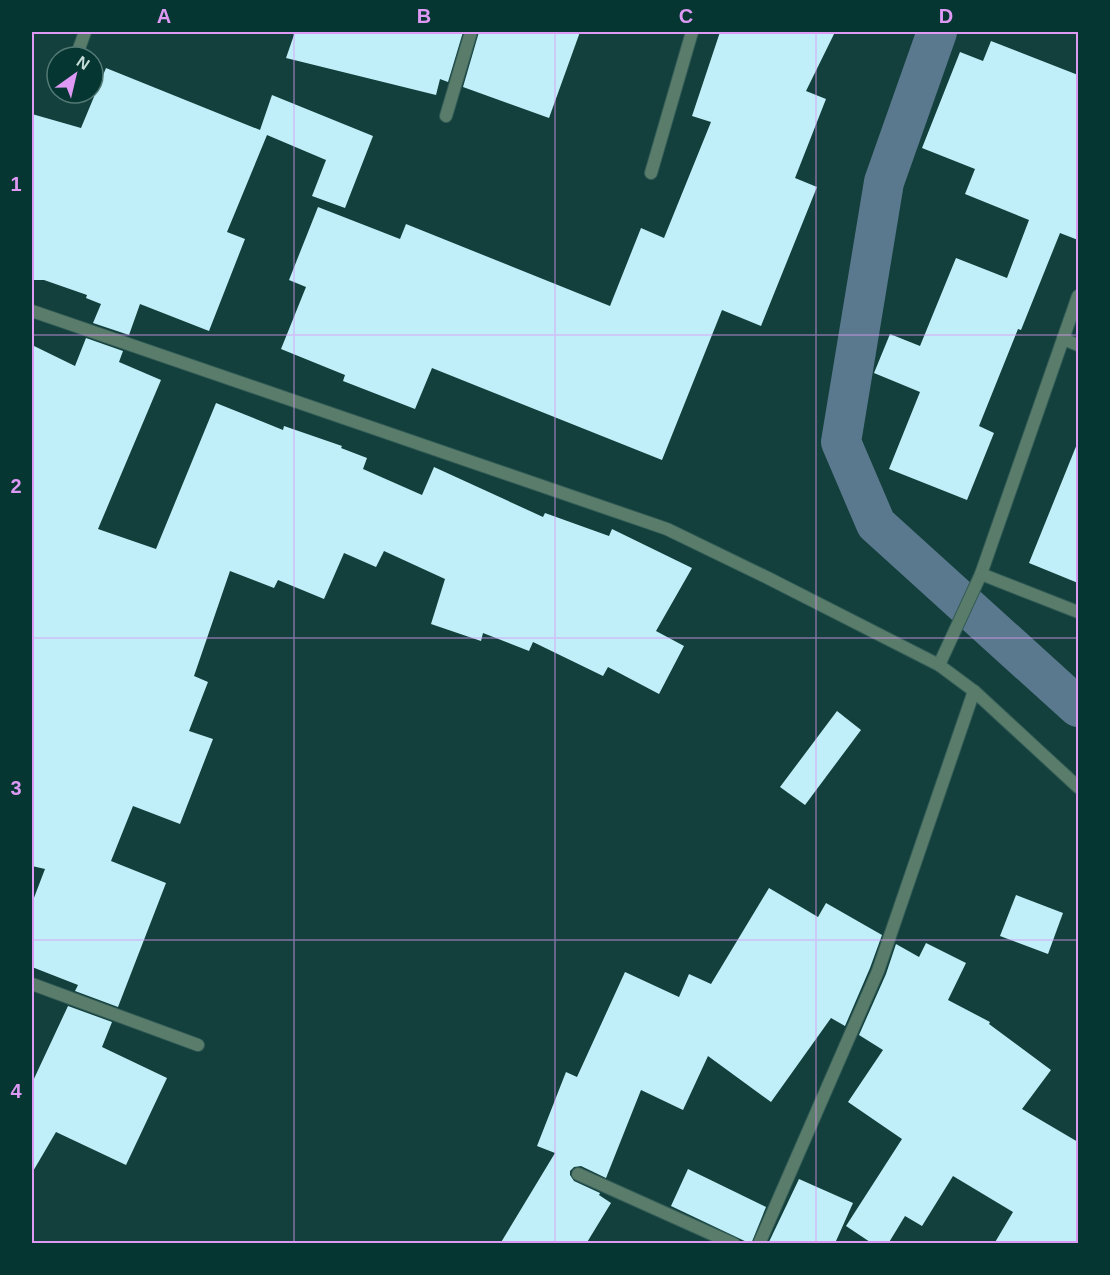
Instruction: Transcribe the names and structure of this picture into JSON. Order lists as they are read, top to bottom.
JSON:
{
  "north": "top right",
  "grid": {
    "columns": [
      "A",
      "B",
      "C",
      "D"
    ],
    "rows": [
      "1",
      "2",
      "3",
      "4"
    ]
  }
}
